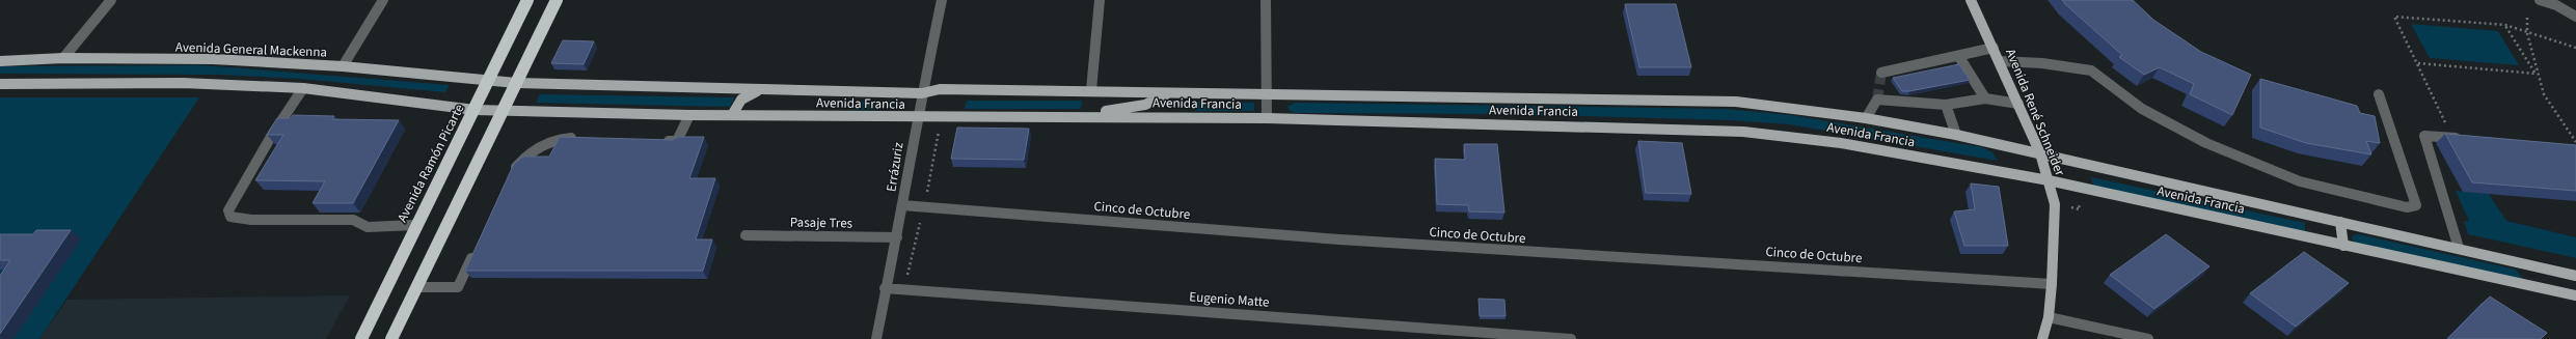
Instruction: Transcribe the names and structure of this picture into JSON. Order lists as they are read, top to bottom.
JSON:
{
  "streets": {
    "highway": ["Avenida Ramón Picarte"],
    "main road": ["Avenida General Mackenna", "Avenida Francia", "Avenida René Schneider"],
    "street": [
      "Errázuriz",
      "Cinco de Octubre",
      "Pasaje Tres",
      "Eugenio Matte"
    ]
  },
  "crossings": [
    ["Avenida General Mackenna", "Avenida Francia"],
    ["Avenida General Mackenna", "Avenida Ramón Picarte"],
    ["Avenida Francia", "Avenida René Schneider"],
    ["Avenida Francia", "Avenida Ramón Picarte"],
    ["Avenida Francia", "Errázuriz"],
    ["Avenida René Schneider", "Cinco de Octubre"],
    ["Errázuriz", "Cinco de Octubre"],
    ["Errázuriz", "Pasaje Tres"],
    ["Errázuriz", "Eugenio Matte"]
  ]
}
